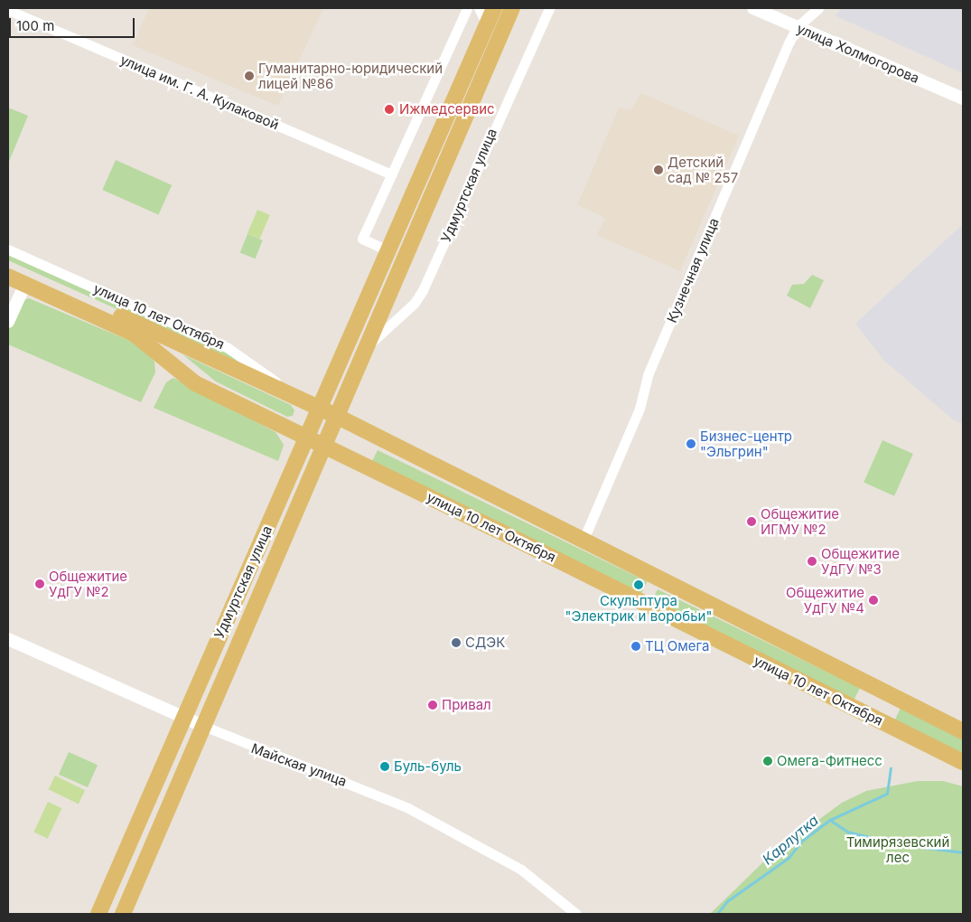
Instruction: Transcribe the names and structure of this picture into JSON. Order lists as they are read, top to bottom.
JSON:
{
  "streets": {
    "main road": ["Удмуртская улица", "улица 10 лет Октября"],
    "street": [
      "улица Холмогорова",
      "улица им. Г. А. Кулаковой",
      "Кузнечная улица",
      "Майская улица"
    ]
  },
  "crossings": [
    ["улица Холмогорова", "Кузнечная улица"],
    ["Удмуртская улица", "улица 10 лет Октября"],
    ["Удмуртская улица", "Майская улица"],
    ["Кузнечная улица", "улица 10 лет Октября"]
  ],
  "water": ["Карлутка"],
  "parks": ["Тимирязевский лес"],
  "places": [
    "Гуманитарно-юридический лицей №86",
    "Ижмедсервис",
    "Детский сад № 257",
    "Бизнес-центр \"Эльгрин\"",
    "Общежитие ИГМУ №2",
    "Общежитие УдГУ №3",
    "Общежитие УдГУ №2",
    "Скульптура \"Электрик и воробьи\"",
    "Общежитие УдГУ №4",
    "СДЭК",
    "ТЦ Омега",
    "Привал",
    "Омега-Фитнесс",
    "Буль-буль"
  ],
  "scale_bar": "100 m"
}
